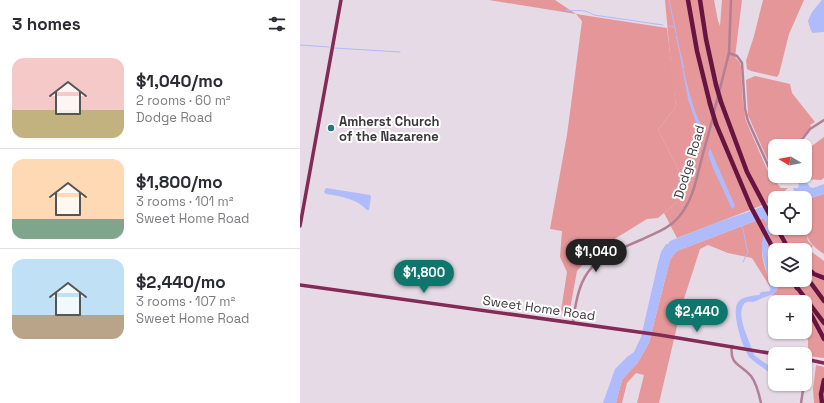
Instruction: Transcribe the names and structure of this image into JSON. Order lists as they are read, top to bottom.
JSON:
{
  "streets": {
    "main road": ["Sweet Home Road"],
    "street": ["Dodge Road"]
  },
  "crossings": [
    ["Dodge Road", "Sweet Home Road"]
  ],
  "places": ["Amherst Church of the Nazarene"],
  "north": "left",
  "page": {
    "heading": "3 homes",
    "list": [
      {
        "name": "$1,040/mo",
        "note": "2 rooms · 60 m² · Dodge Road"
      },
      {
        "name": "$1,800/mo",
        "note": "3 rooms · 101 m² · Sweet Home Road"
      },
      {
        "name": "$2,440/mo",
        "note": "3 rooms · 107 m² · Sweet Home Road"
      }
    ],
    "map_buttons": ["+", "−"],
    "price": ["$1,040", "$1,800", "$2,440"]
  }
}
